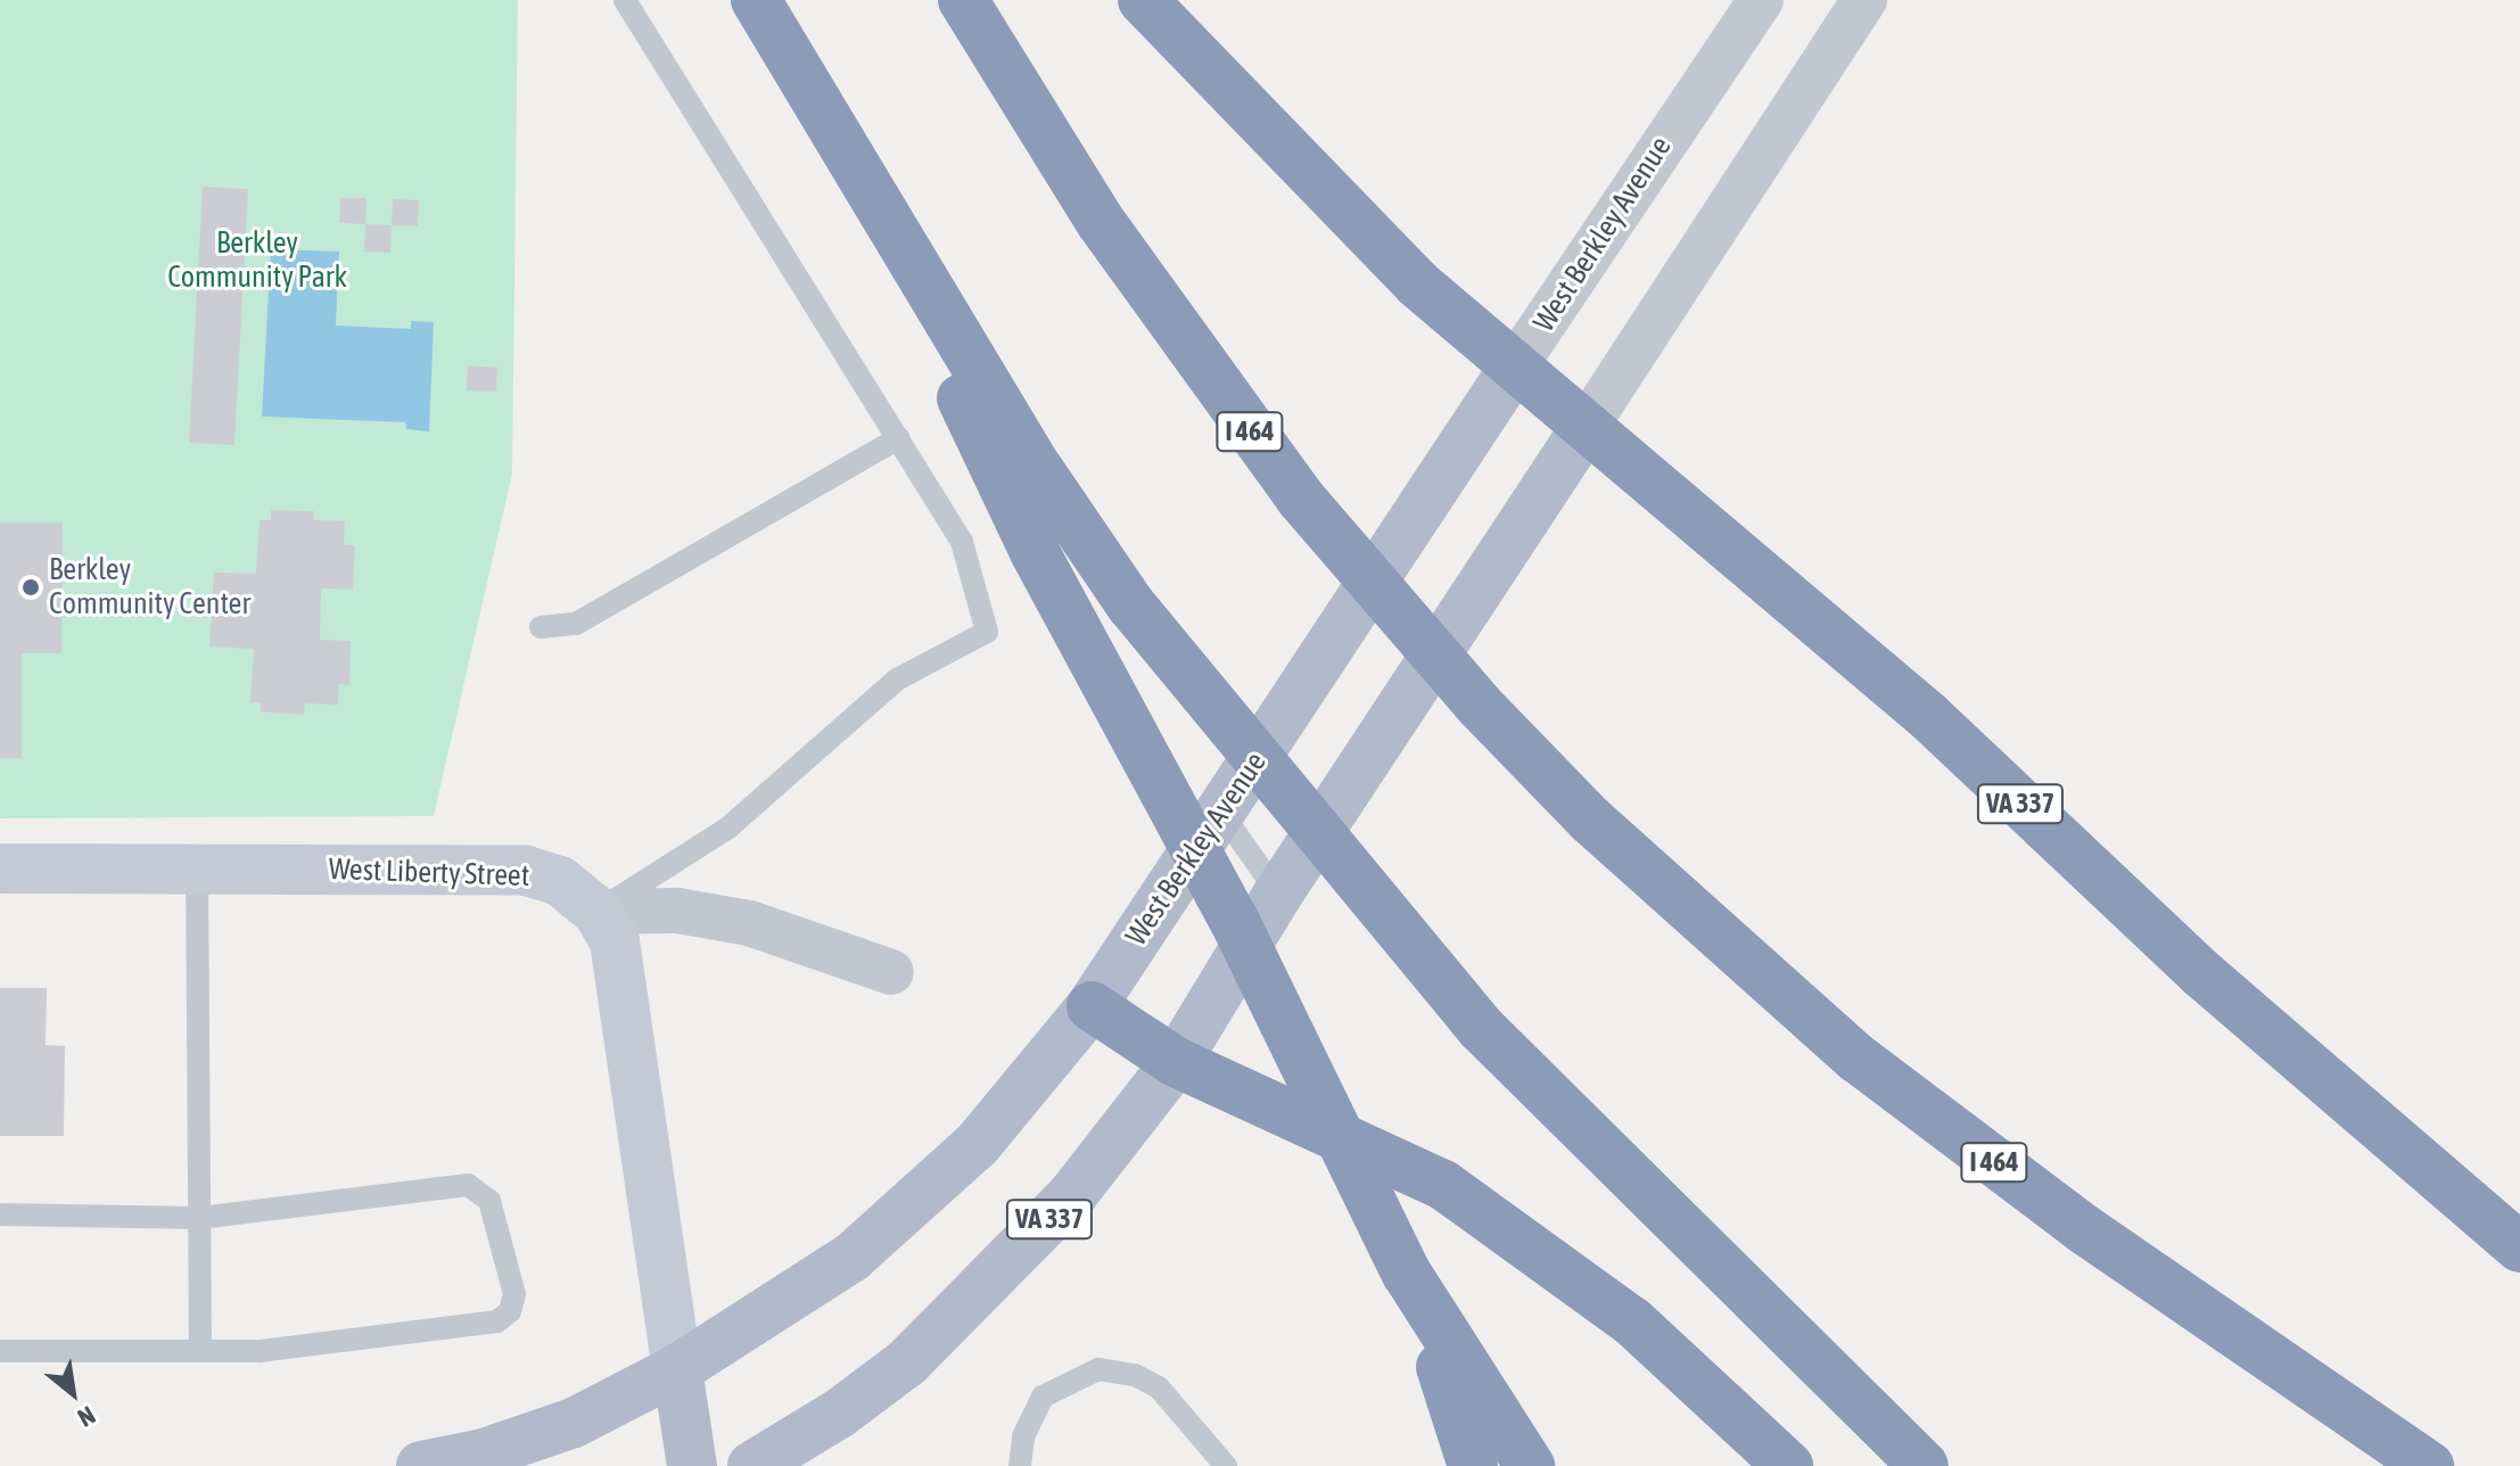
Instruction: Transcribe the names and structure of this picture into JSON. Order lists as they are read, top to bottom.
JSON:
{
  "streets": {
    "highway": ["I 464", "VA 337"],
    "main road": ["West Berkley Avenue", "West Liberty Street"]
  },
  "crossings": [
    ["West Berkley Avenue", "VA 337"]
  ],
  "parks": ["Berkley Community Park"],
  "places": ["Berkley Community Center"],
  "north": "bottom right"
}
